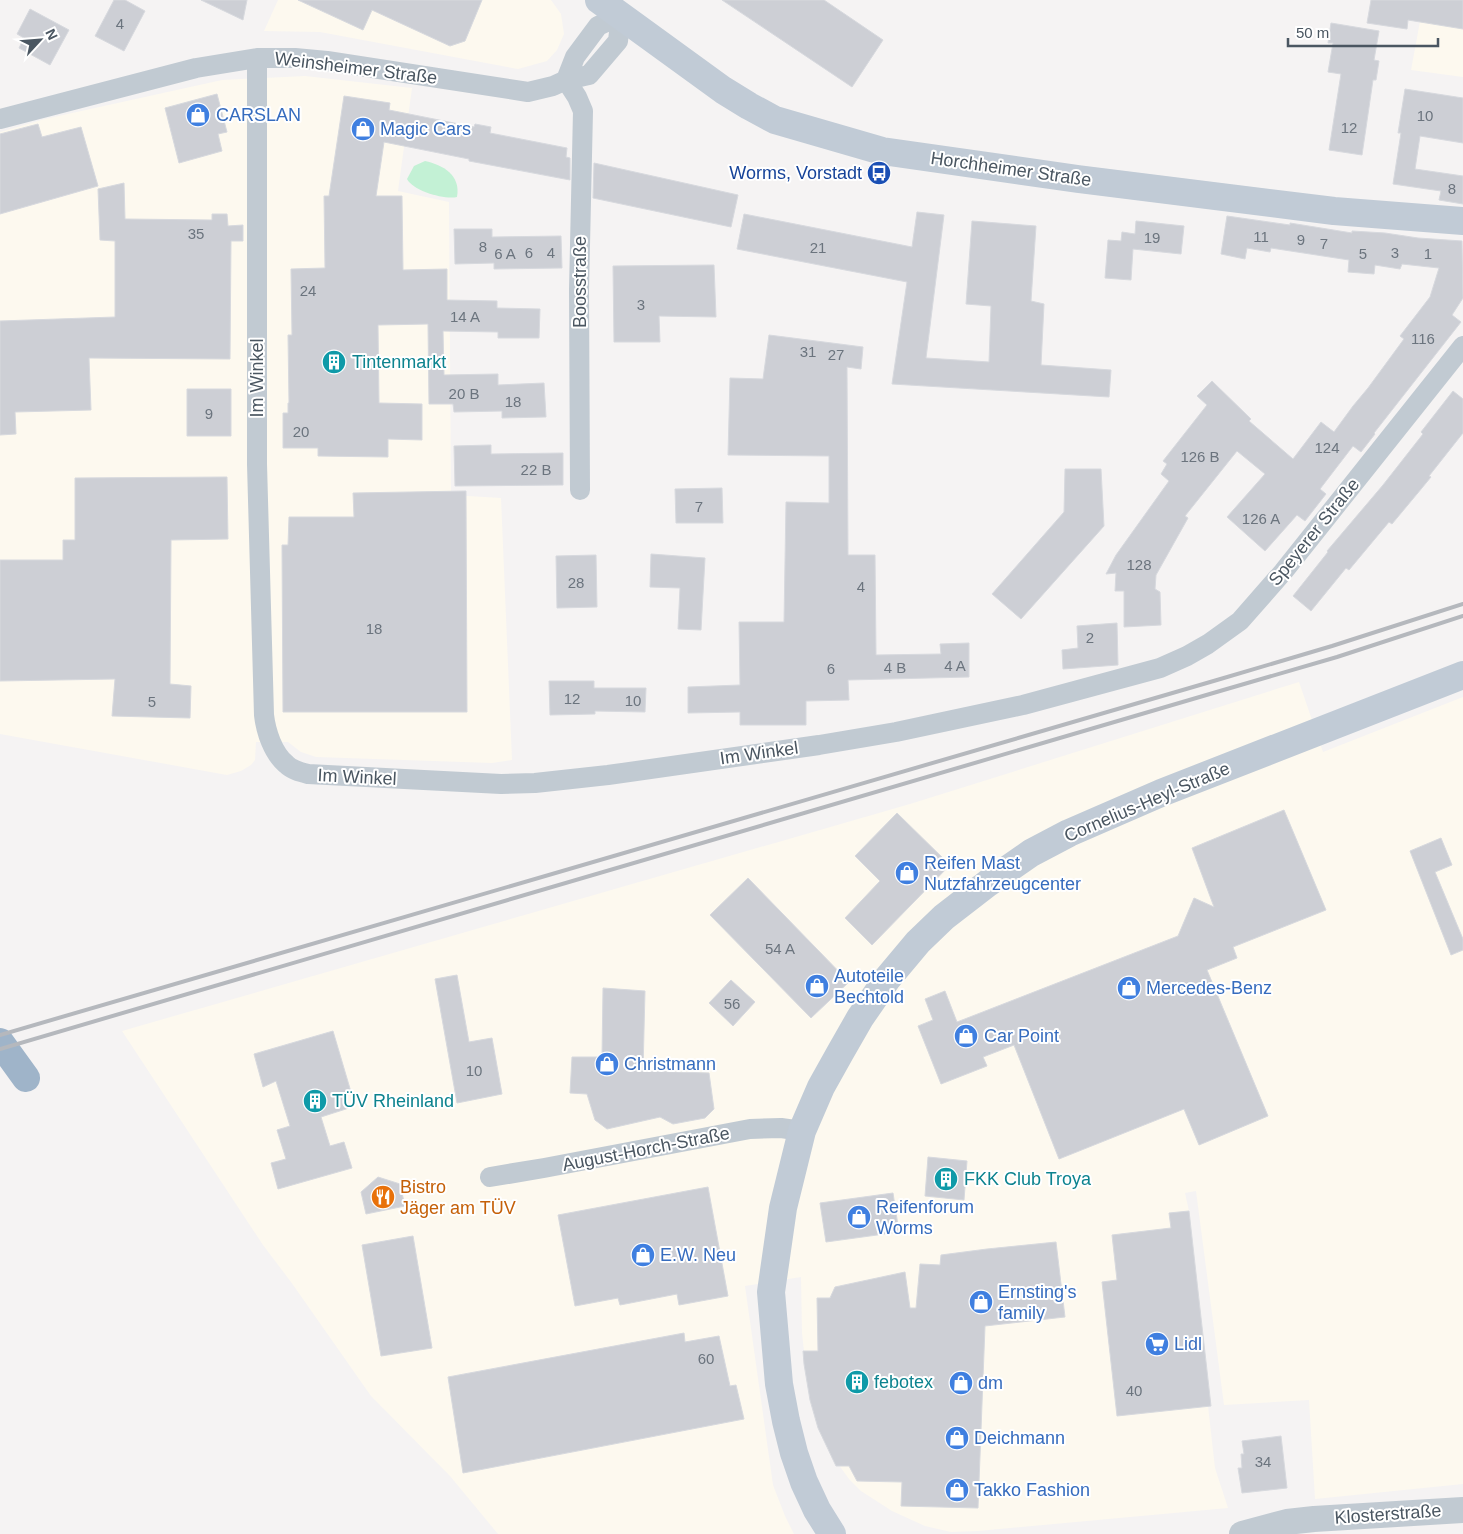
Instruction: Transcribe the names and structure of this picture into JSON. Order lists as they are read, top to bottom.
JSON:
{
  "streets": {
    "main road": ["Horchheimer Straße", "Cornelius-Heyl-Straße"],
    "street": [
      "Weinsheimer Straße",
      "Boosstraße",
      "Im Winkel",
      "Speyerer Straße",
      "August-Horch-Straße",
      "Klosterstraße"
    ]
  },
  "crossings": [
    ["Weinsheimer Straße", "Boosstraße"],
    ["Weinsheimer Straße", "Im Winkel"],
    ["Im Winkel", "Speyerer Straße"],
    ["Cornelius-Heyl-Straße", "August-Horch-Straße"]
  ],
  "places": {
    "shop": [
      "CARSLAN",
      "Magic Cars",
      "Reifen Mast Nutzfahrzeugcenter",
      "Autoteile Bechtold",
      "Mercedes-Benz",
      "Car Point",
      "Christmann",
      "Reifenforum Worms",
      "E.W. Neu",
      "Ernsting's family",
      "dm",
      "Deichmann",
      "Takko Fashion"
    ],
    "bus stop": ["Worms, Vorstadt"],
    "building": [
      "Tintenmarkt",
      "TÜV Rheinland",
      "FKK Club Troya",
      "febotex"
    ],
    "restaurant": ["Bistro Jäger am TÜV"],
    "supermarket": ["Lidl"]
  },
  "house_numbers": [
    "4",
    "10",
    "12",
    "8",
    "35",
    "11",
    "19",
    "9",
    "7",
    "8",
    "21",
    "6",
    "4",
    "3",
    "6 A",
    "5",
    "1",
    "24",
    "3",
    "14 A",
    "116",
    "31",
    "27",
    "20 B",
    "18",
    "9",
    "20",
    "124",
    "126 B",
    "22 B",
    "7",
    "126 A",
    "128",
    "28",
    "4",
    "18",
    "2",
    "4 A",
    "4 B",
    "6",
    "12",
    "10",
    "5",
    "54 A",
    "56",
    "10",
    "60",
    "40",
    "34"
  ],
  "scale_bar": "50 m",
  "north": "top right"
}
